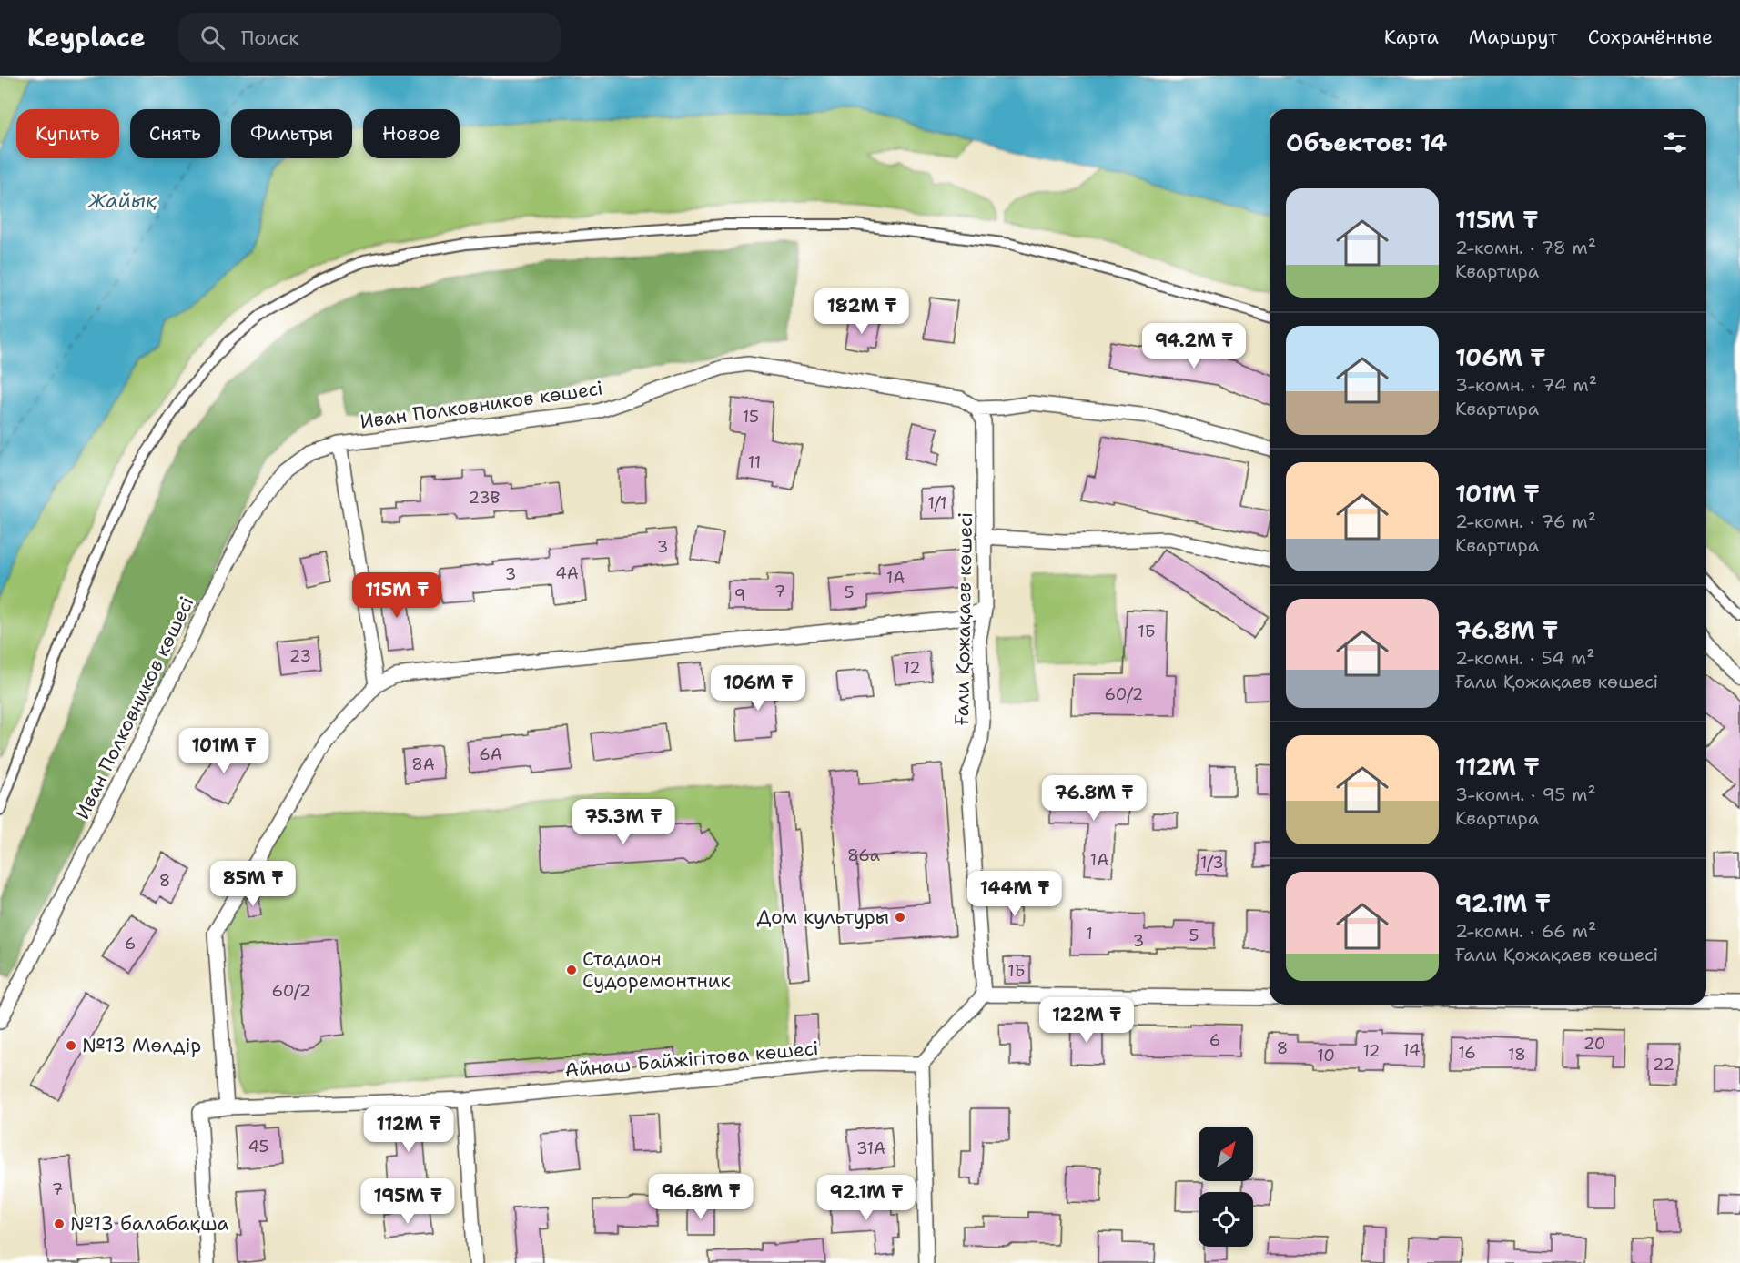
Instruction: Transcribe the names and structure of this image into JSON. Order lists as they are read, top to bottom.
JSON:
{
  "streets": {
    "street": ["Иван Полковников көшесі", "Ғали Қожақаев көшесі", "Айнаш Байжігітова көшесі"]
  },
  "crossings": [
    ["Иван Полковников көшесі", "Ғали Қожақаев көшесі"]
  ],
  "water": ["Жайық"],
  "places": [
    "Дом культуры",
    "Стадион Судоремонтник",
    "№13 Мөлдiр",
    "№13 балабақша"
  ],
  "house_numbers": [
    "15",
    "11",
    "23В",
    "1/1",
    "3",
    "4А",
    "3",
    "1А",
    "7",
    "5",
    "9",
    "1Б",
    "23",
    "12",
    "60/2",
    "6А",
    "8А",
    "86а",
    "1А",
    "1/3",
    "8",
    "1",
    "5",
    "3",
    "6",
    "1Б",
    "60/2",
    "6",
    "20",
    "8",
    "14",
    "12",
    "16",
    "18",
    "10",
    "22",
    "45",
    "31А",
    "7"
  ],
  "north": "top right",
  "page": {
    "header": "Keyplace",
    "search": "Поиск",
    "nav": ["Карта", "Маршрут", "Сохранённые"],
    "chip": [
      "Купить",
      "Снять",
      "Фильтры",
      "Новое"
    ],
    "heading": "Объектов: 14",
    "list": [
      {
        "name": "115M ₸",
        "note": "2-комн. · 78 m² · Квартира"
      },
      {
        "name": "106M ₸",
        "note": "3-комн. · 74 m² · Квартира"
      },
      {
        "name": "101M ₸",
        "note": "2-комн. · 76 m² · Квартира"
      },
      {
        "name": "76.8M ₸",
        "note": "2-комн. · 54 m² · Ғали Қожақаев көшесі"
      },
      {
        "name": "112M ₸",
        "note": "3-комн. · 95 m² · Квартира"
      },
      {
        "name": "92.1M ₸",
        "note": "2-комн. · 66 m² · Ғали Қожақаев көшесі"
      }
    ],
    "price": [
      "182M ₸",
      "94.2M ₸",
      "115M ₸",
      "106M ₸",
      "101M ₸",
      "76.8M ₸",
      "75.3M ₸",
      "85M ₸",
      "144M ₸",
      "122M ₸",
      "112M ₸",
      "96.8M ₸",
      "92.1M ₸",
      "195M ₸"
    ]
  }
}
